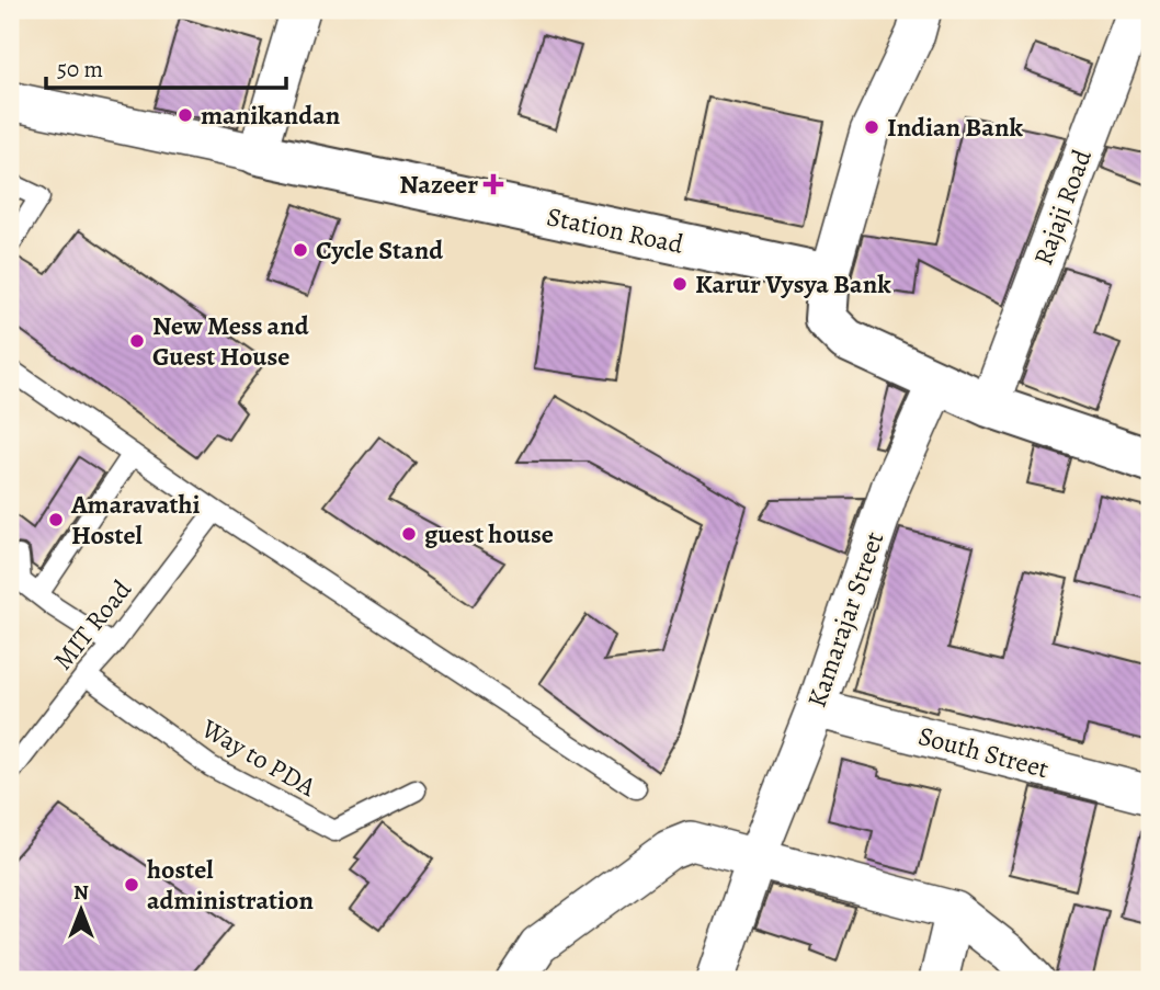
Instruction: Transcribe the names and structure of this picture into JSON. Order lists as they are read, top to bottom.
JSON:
{
  "streets": {
    "street": [
      "Rajaji Road",
      "Station Road",
      "Kamarajar Street",
      "South Street"
    ],
    "lane": ["MIT Road", "Way to PDA"]
  },
  "crossings": [
    ["Kamarajar Street", "South Street"],
    ["MIT Road", "Way to PDA"]
  ],
  "places": {
    "other": [
      "manikandan",
      "Indian Bank",
      "Cycle Stand",
      "Karur Vysya Bank",
      "New Mess and Guest House",
      "Amaravathi Hostel",
      "guest house",
      "hostel administration"
    ],
    "health": ["Nazeer"]
  },
  "scale_bar": "50 m",
  "north": "top"
}
